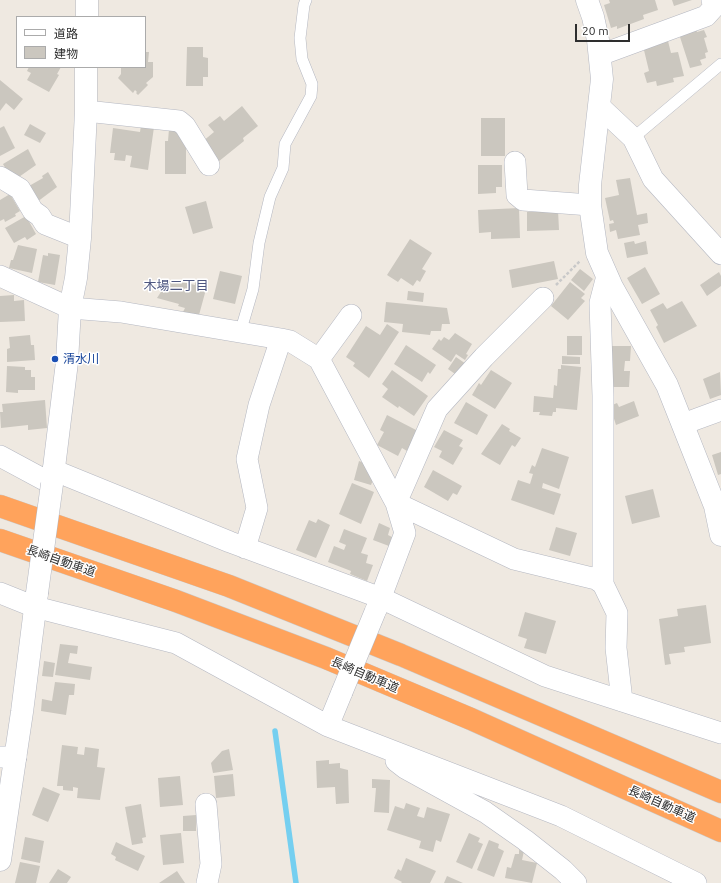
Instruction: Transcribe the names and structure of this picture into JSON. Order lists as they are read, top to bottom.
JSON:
{
  "streets": {
    "highway": ["長崎自動車道"]
  },
  "districts": ["木場二丁目"],
  "places": ["清水川"],
  "legend": ["道路", "建物"],
  "scale_bar": "20 m"
}
